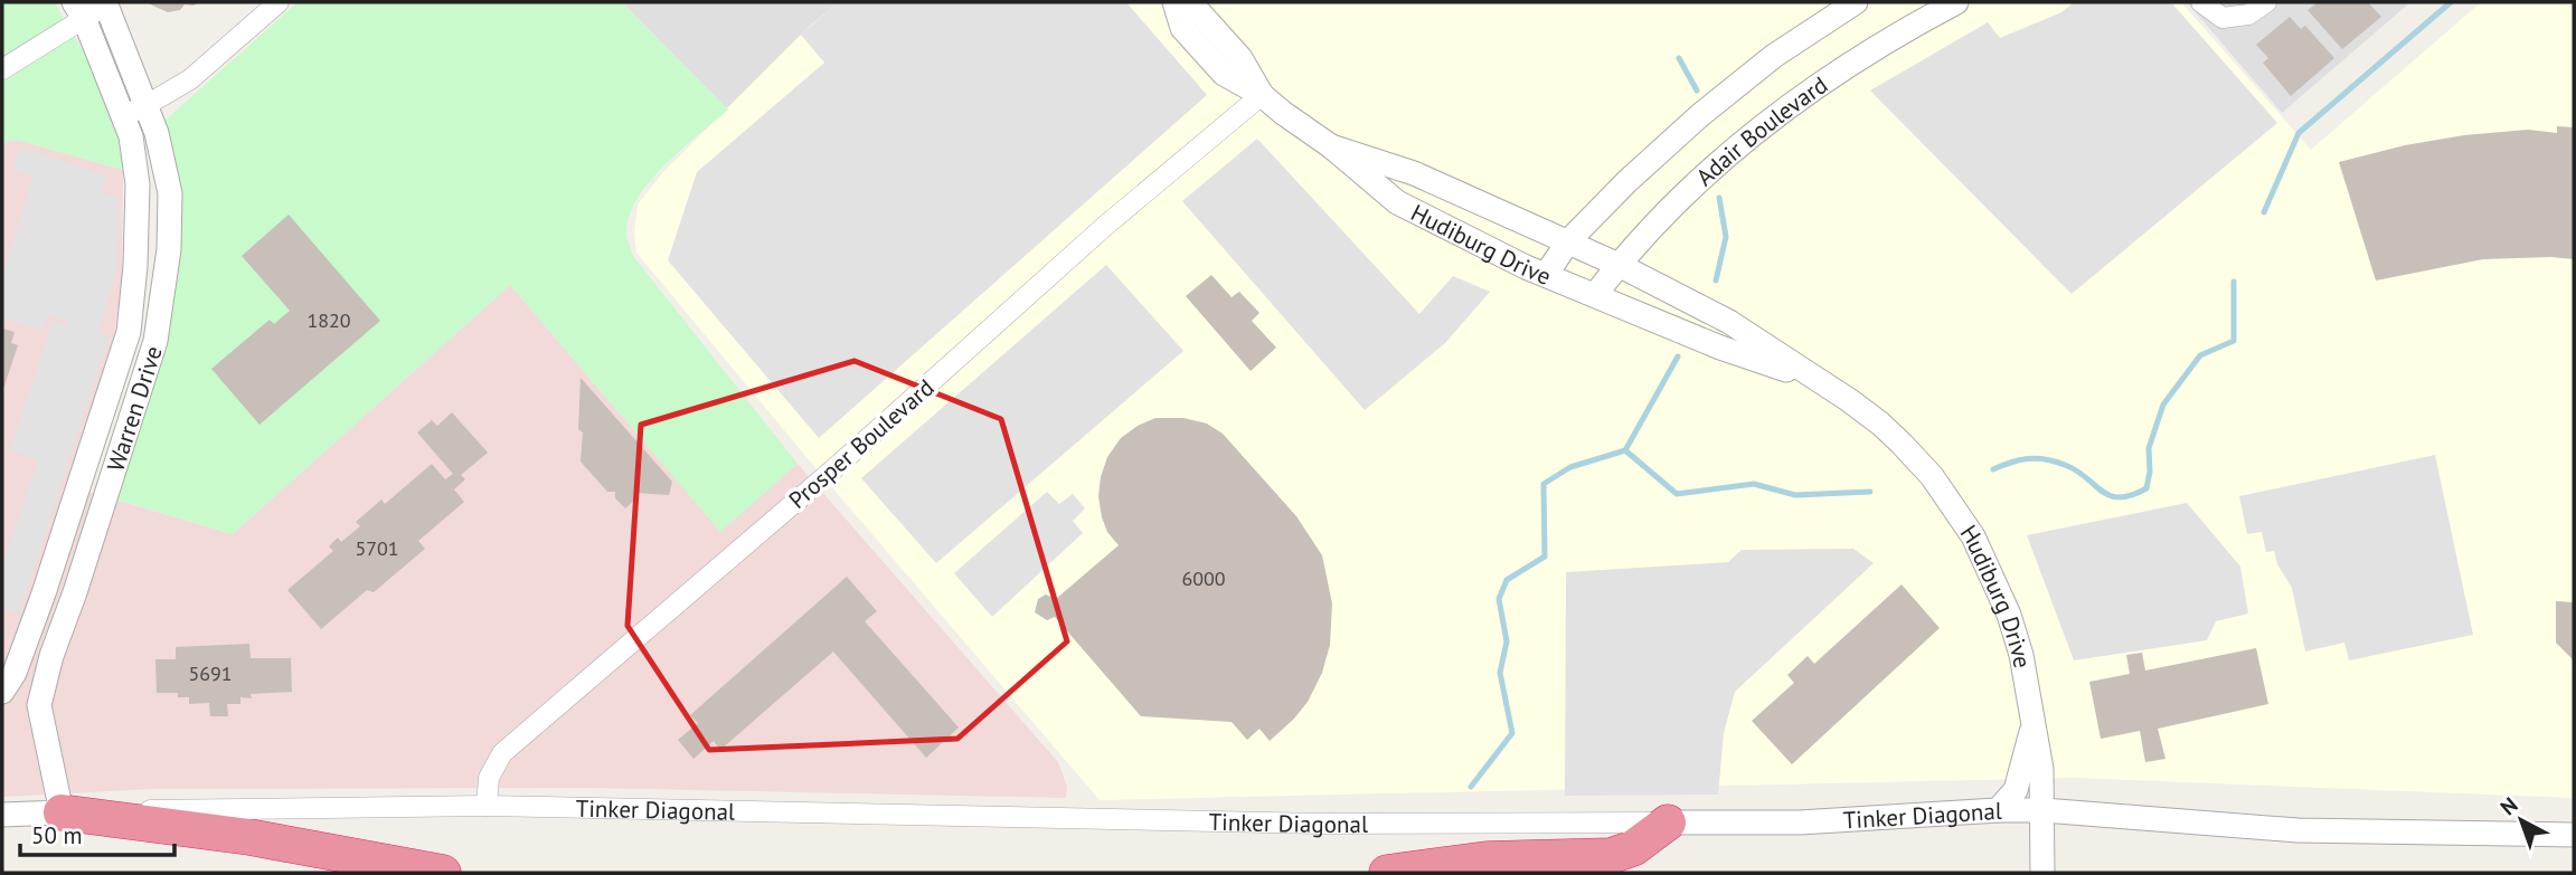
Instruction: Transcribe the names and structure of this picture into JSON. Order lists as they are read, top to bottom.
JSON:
{
  "streets": {
    "street": [
      "Adair Boulevard",
      "Hudiburg Drive",
      "Warren Drive",
      "Prosper Boulevard",
      "Tinker Diagonal"
    ]
  },
  "crossings": [
    ["Adair Boulevard", "Hudiburg Drive"],
    ["Hudiburg Drive", "Prosper Boulevard"],
    ["Hudiburg Drive", "Tinker Diagonal"],
    ["Warren Drive", "Tinker Diagonal"],
    ["Prosper Boulevard", "Tinker Diagonal"]
  ],
  "house_numbers": [
    "1820",
    "5701",
    "6000",
    "5691"
  ],
  "scale_bar": "50 m",
  "north": "top left"
}
